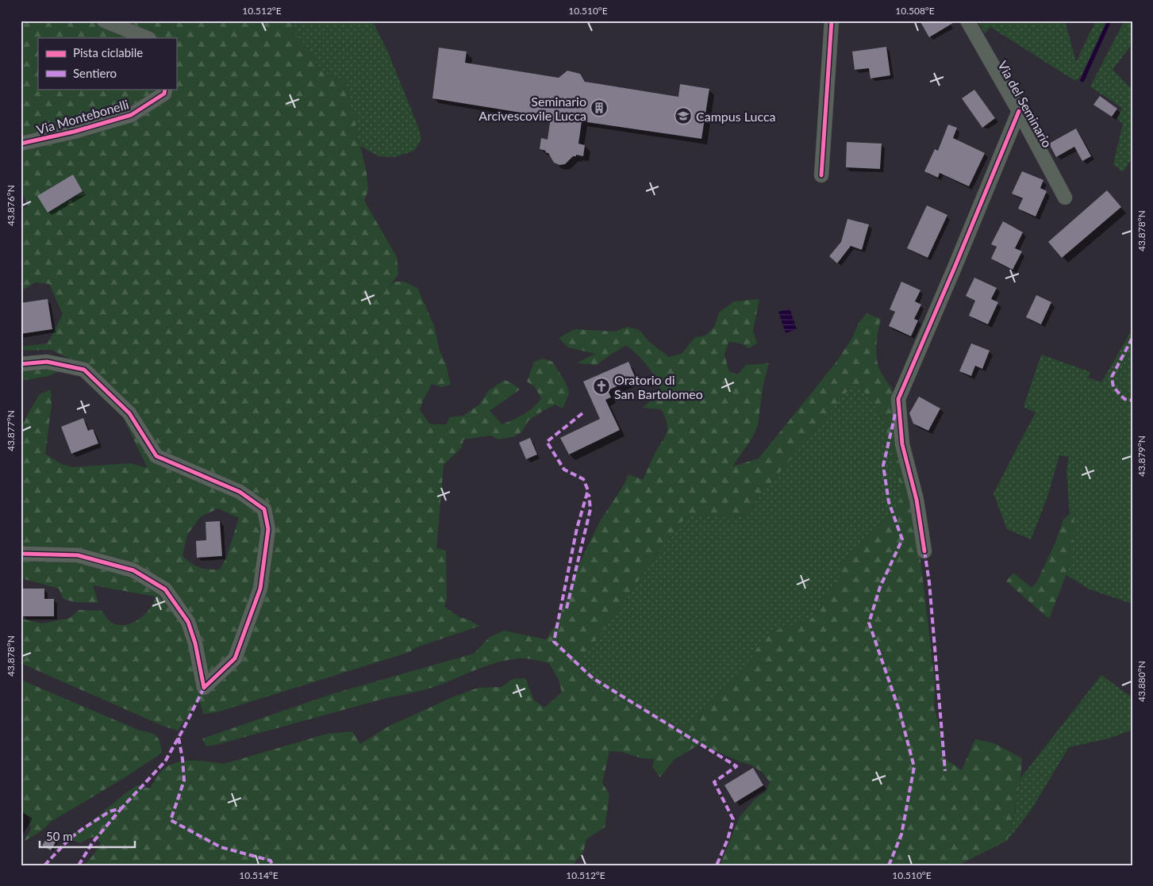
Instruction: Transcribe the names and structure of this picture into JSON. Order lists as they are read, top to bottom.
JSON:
{
  "streets": {
    "street": ["Via del Seminario", "Via Montebonelli"]
  },
  "places": {
    "building": ["Seminario Arcivescovile Lucca"],
    "school or university": ["Campus Lucca"],
    "church": ["Oratorio di San Bartolomeo"]
  },
  "legend": ["Pista ciclabile", "Sentiero"],
  "scale_bar": "50 m",
  "coordinates": [
    "10.512°E",
    "10.510°E",
    "10.508°E",
    "43.876°N",
    "43.878°N",
    "43.877°N",
    "43.879°N",
    "43.880°N",
    "10.514°E"
  ]
}
